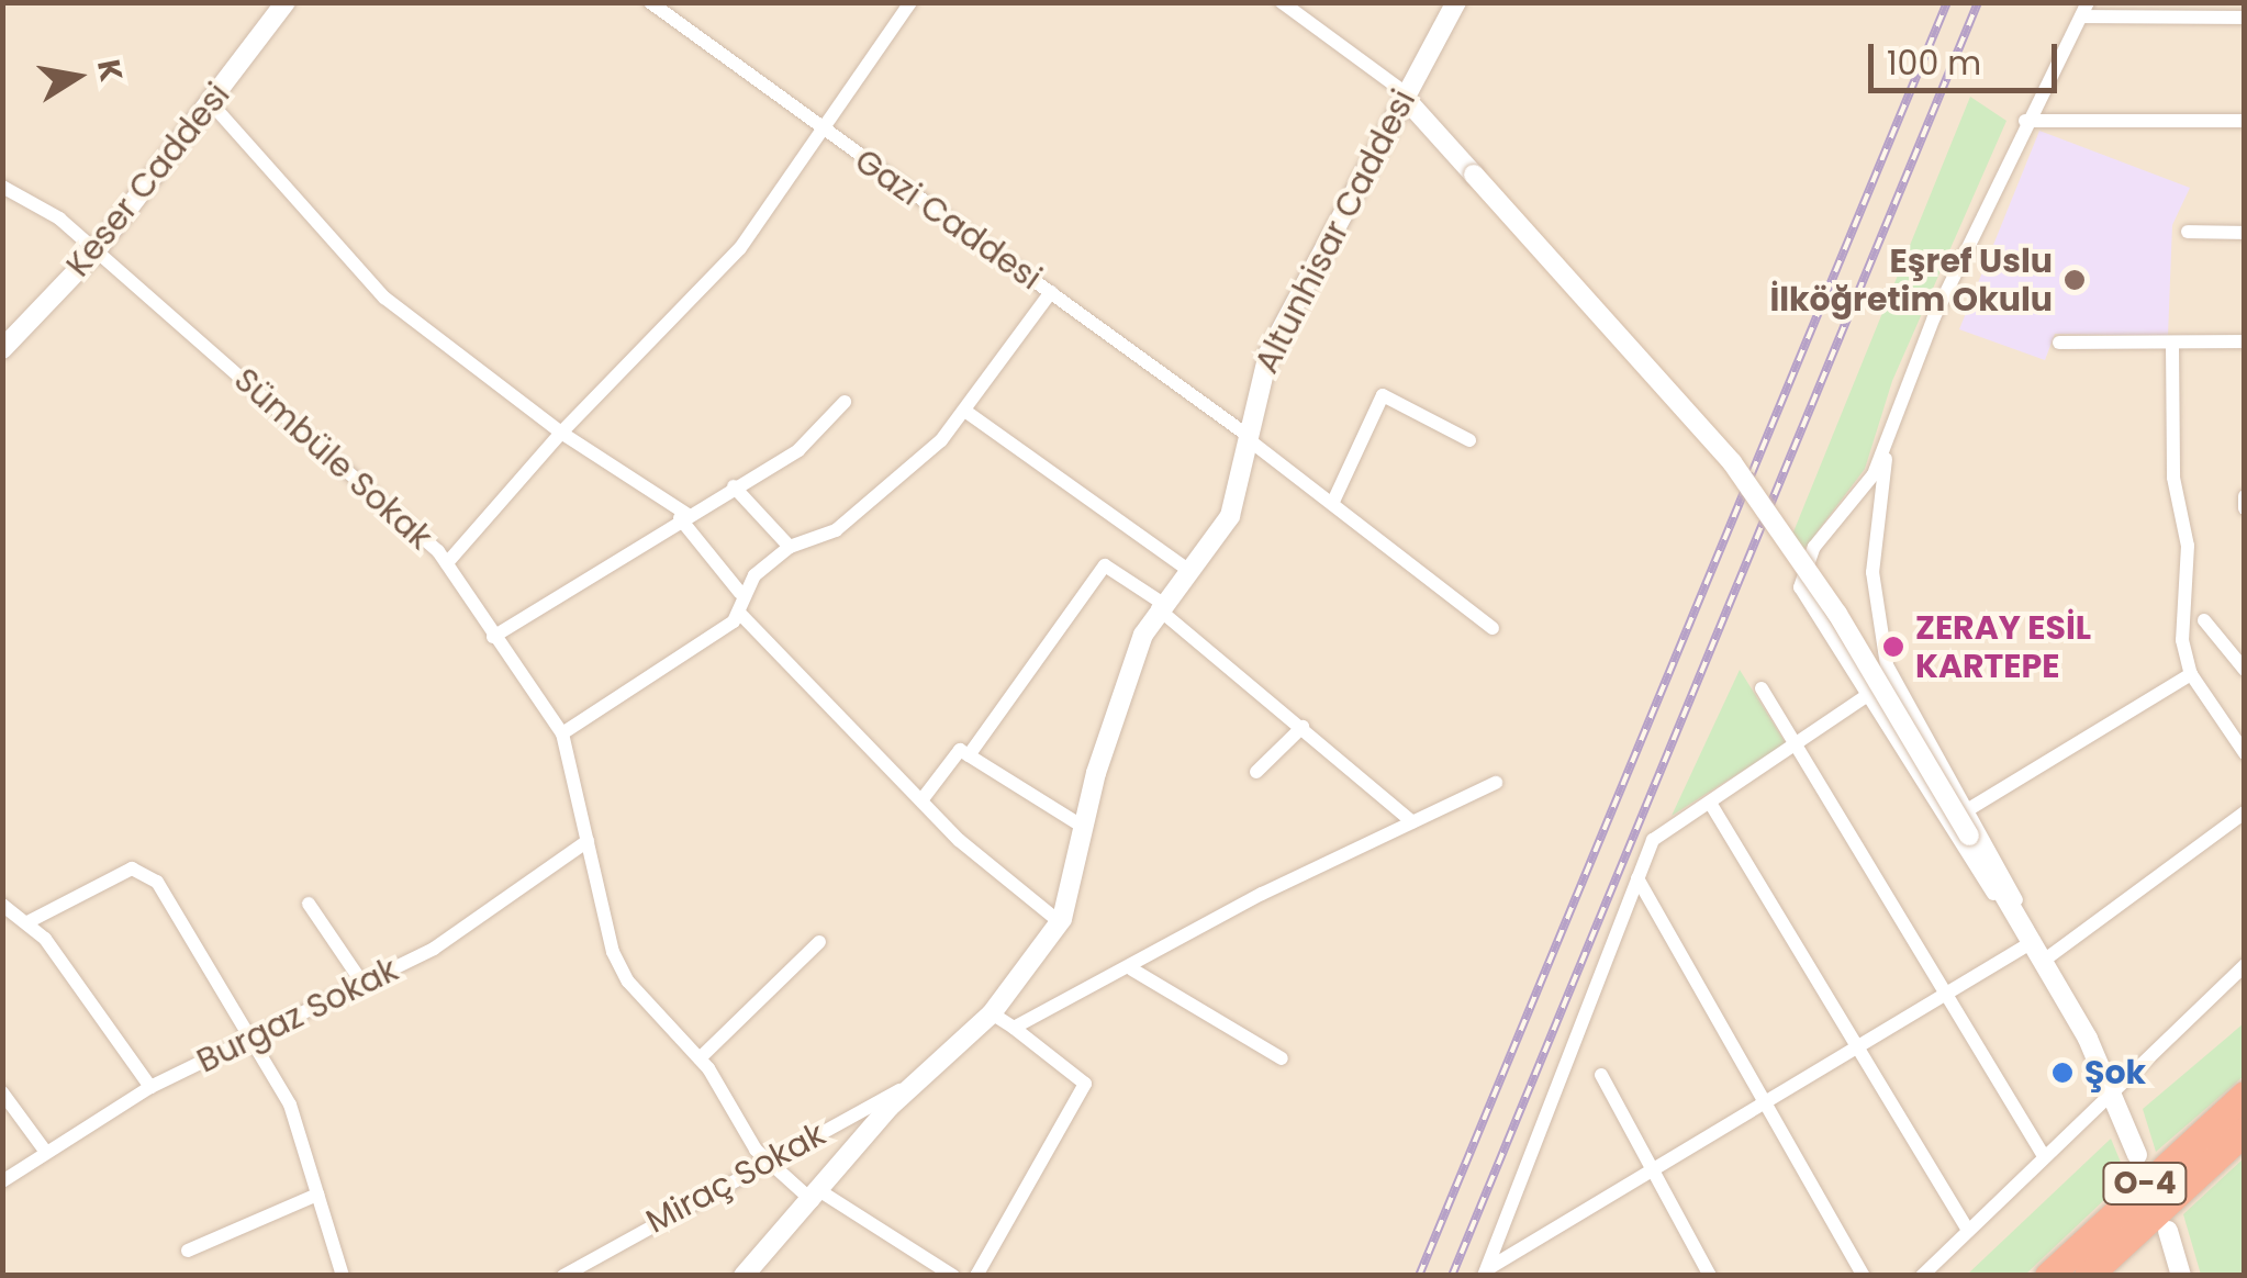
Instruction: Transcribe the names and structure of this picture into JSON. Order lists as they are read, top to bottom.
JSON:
{
  "streets": {
    "highway": ["O-4"],
    "street": [
      "Keser Caddesi",
      "Gazi Caddesi",
      "Altunhisar Caddesi",
      "Sümbüle Sokak",
      "Burgaz Sokak",
      "Miraç Sokak"
    ]
  },
  "crossings": [
    ["Keser Caddesi", "Sümbüle Sokak"],
    ["Gazi Caddesi", "Altunhisar Caddesi"],
    ["Altunhisar Caddesi", "Sümbüle Sokak"],
    ["Altunhisar Caddesi", "Miraç Sokak"],
    ["Sümbüle Sokak", "Burgaz Sokak"],
    ["Sümbüle Sokak", "Miraç Sokak"]
  ],
  "places": ["Eşref Uslu İlköğretim Okulu", "ZERAY ESİL KARTEPE", "Şok"],
  "scale_bar": "100 m",
  "north": "right"
}
